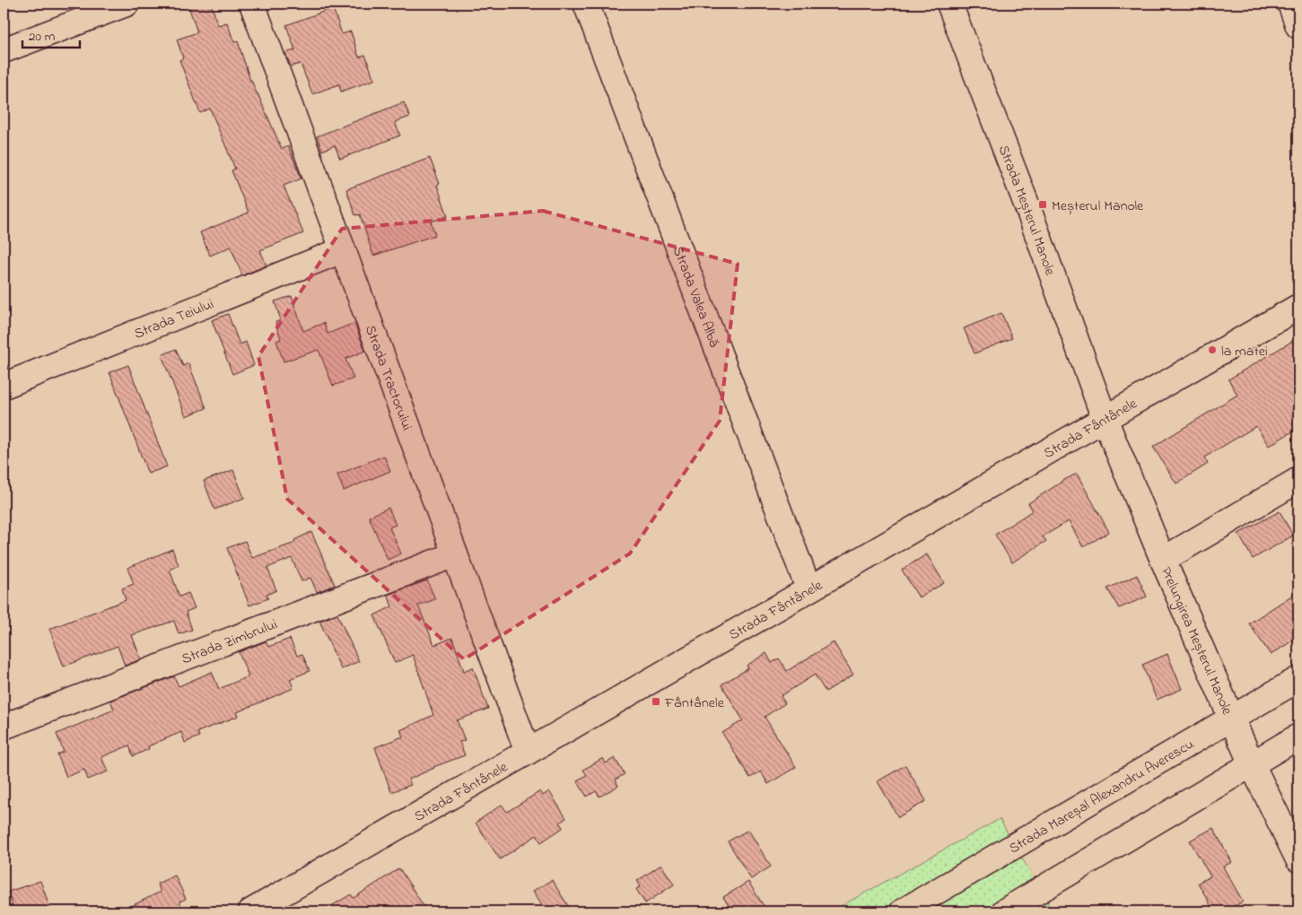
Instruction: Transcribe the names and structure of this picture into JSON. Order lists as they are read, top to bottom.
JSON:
{
  "streets": {
    "street": [
      "Strada Meșterul Manole",
      "Strada Valea Albă",
      "Strada Teiului",
      "Strada Tractorului",
      "Strada Fântânele",
      "Strada Zimbrului",
      "Prelungirea Meșterul Manole",
      "Strada Mareșal Alexandru Averescu"
    ]
  },
  "crossings": [
    ["Strada Meșterul Manole", "Strada Fântânele"],
    ["Strada Meșterul Manole", "Prelungirea Meșterul Manole"],
    ["Strada Valea Albă", "Strada Fântânele"],
    ["Strada Teiului", "Strada Tractorului"],
    ["Strada Tractorului", "Strada Fântânele"],
    ["Strada Tractorului", "Strada Zimbrului"],
    ["Strada Fântânele", "Prelungirea Meșterul Manole"],
    ["Prelungirea Meșterul Manole", "Strada Mareșal Alexandru Averescu"]
  ],
  "places": {
    "transit": ["Meșterul Manole", "Fântânele"],
    "other": ["la matei"]
  },
  "scale_bar": "20 m"
}
